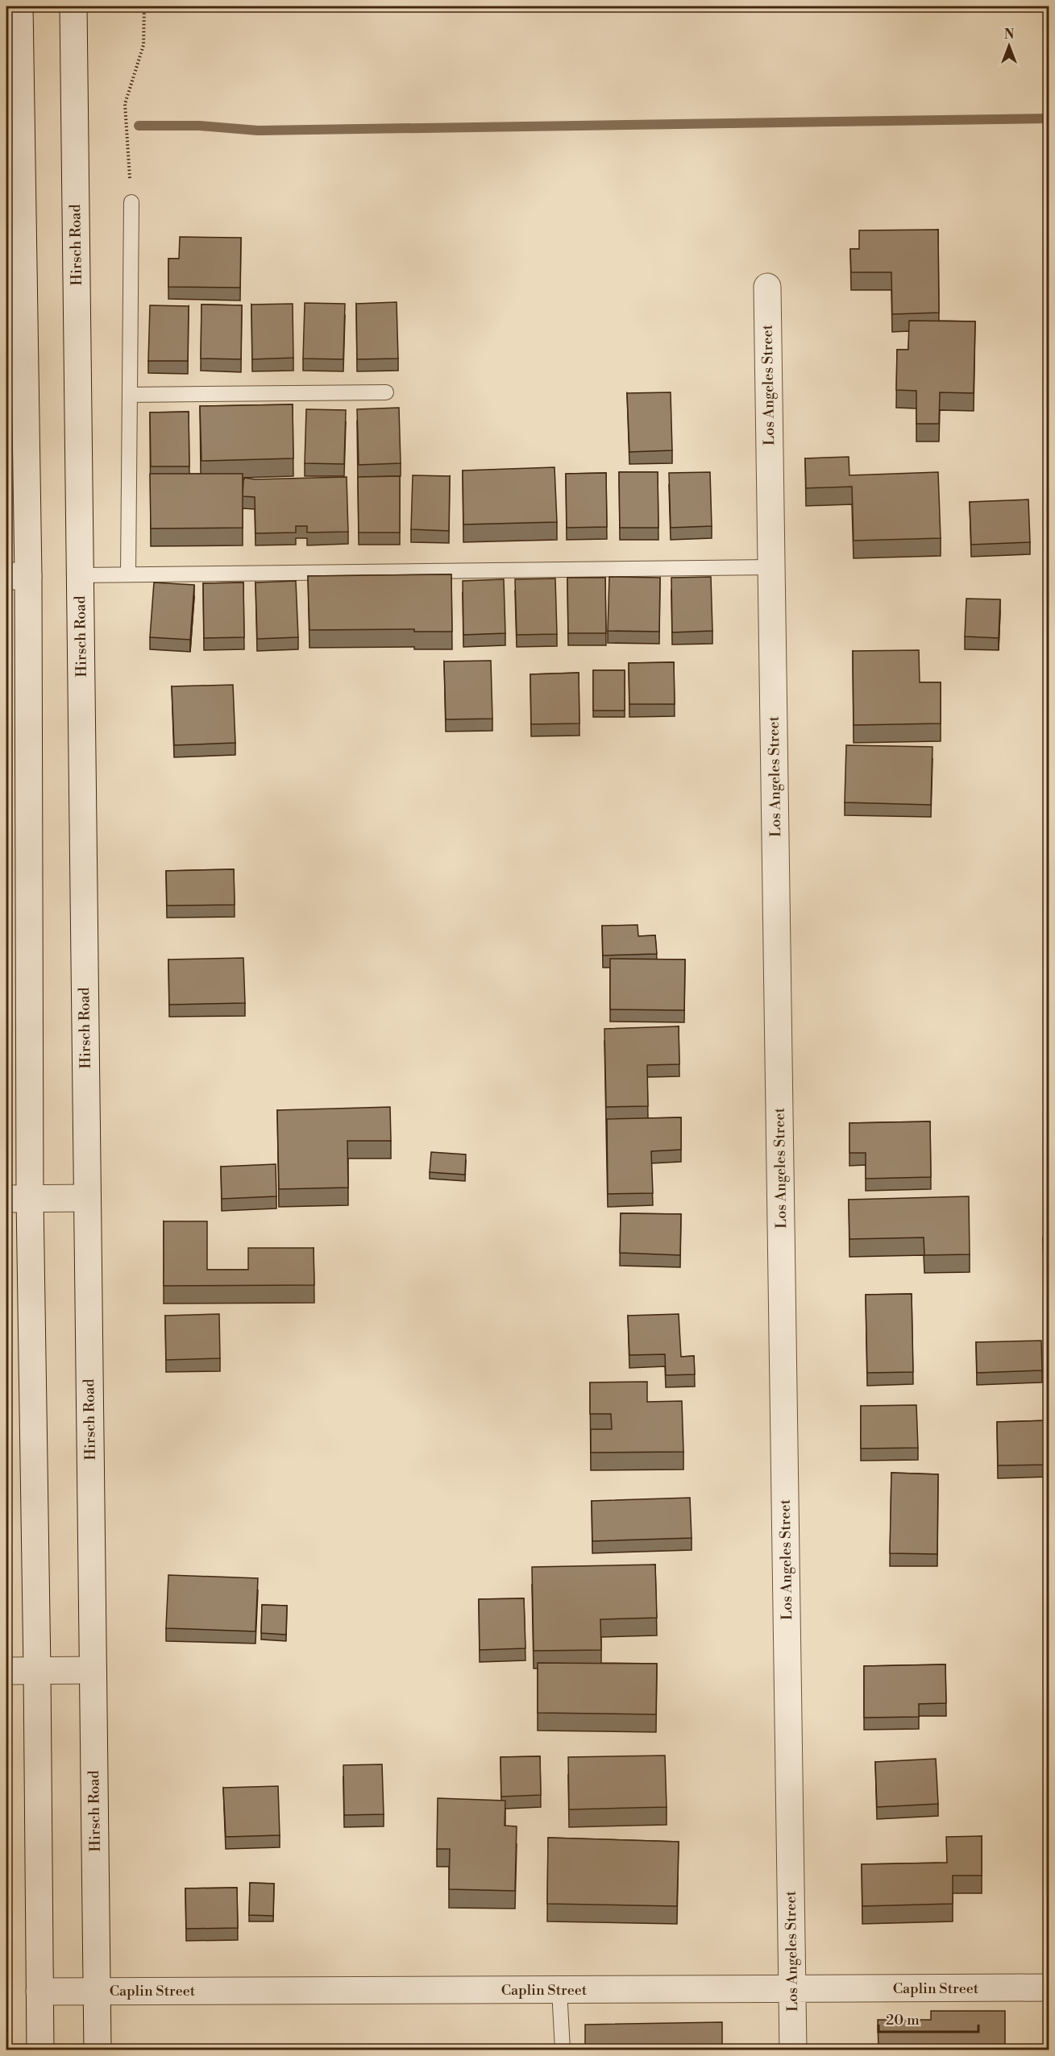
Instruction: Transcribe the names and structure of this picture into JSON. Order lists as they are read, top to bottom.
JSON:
{
  "streets": {
    "main road": ["Hirsch Road", "Los Angeles Street", "Caplin Street"]
  },
  "crossings": [
    ["Hirsch Road", "Caplin Street"],
    ["Los Angeles Street", "Caplin Street"]
  ],
  "scale_bar": "20 m",
  "north": "top"
}
